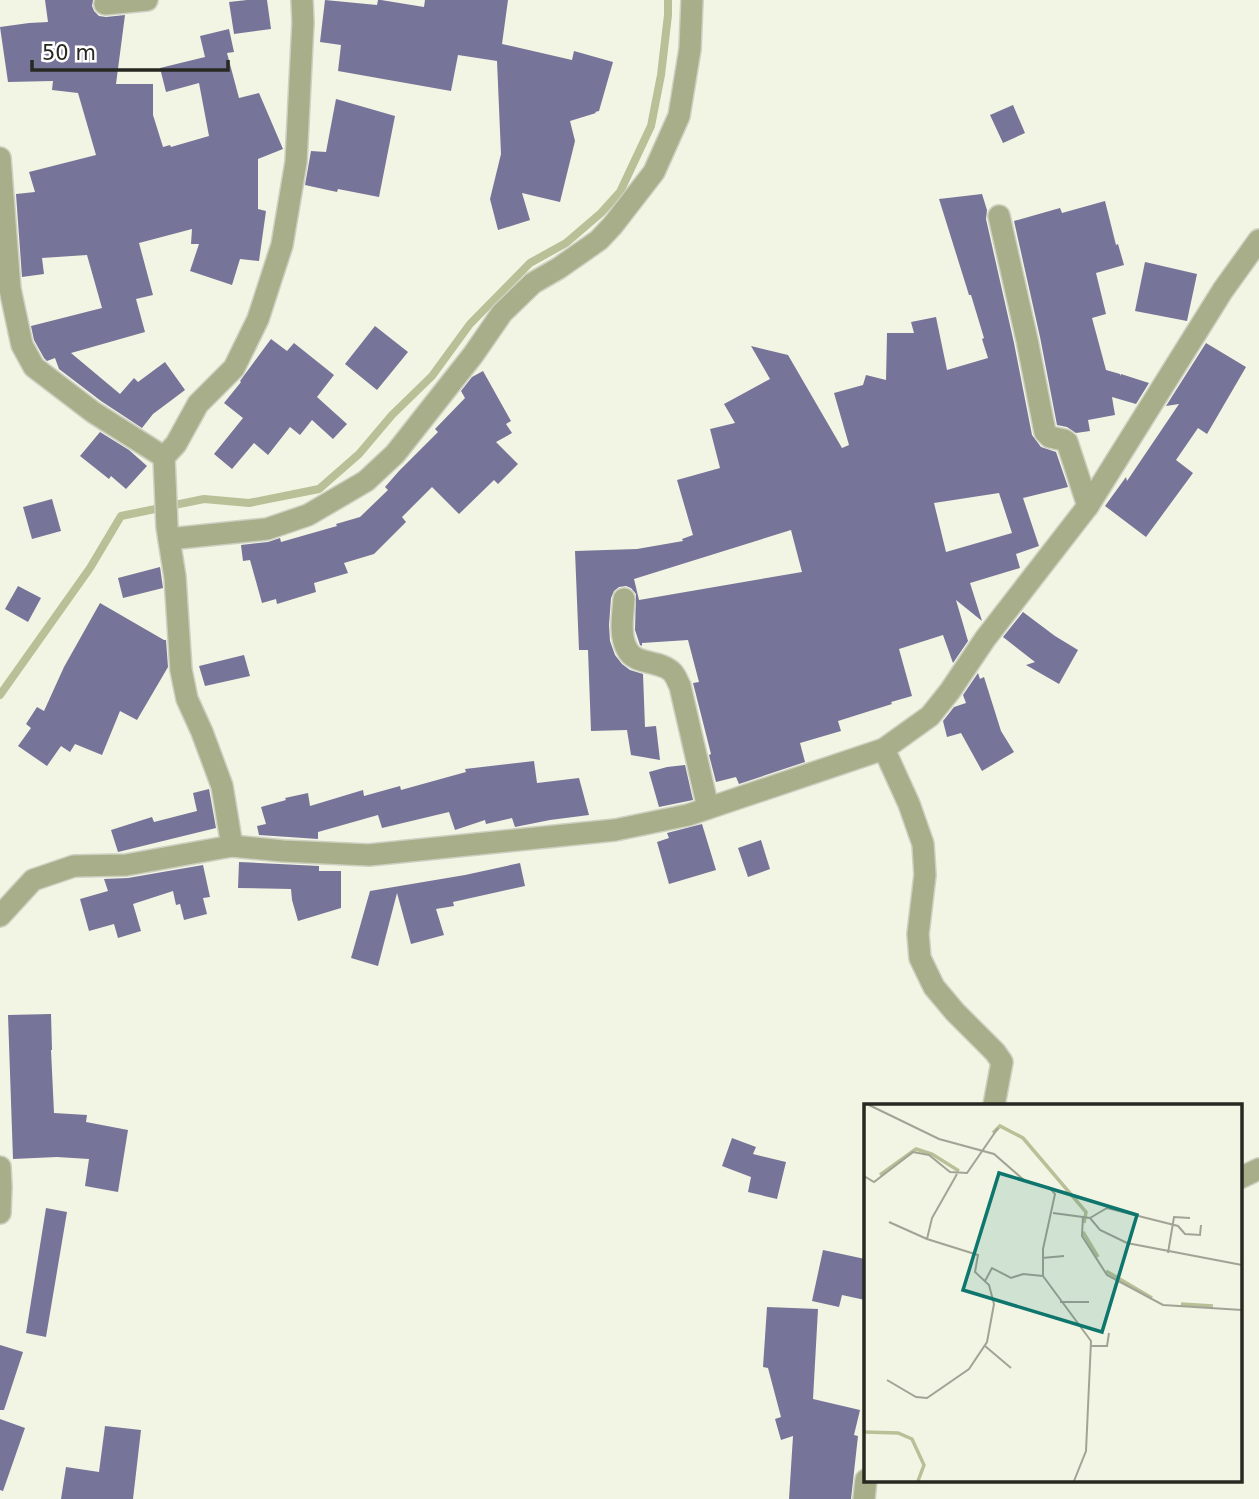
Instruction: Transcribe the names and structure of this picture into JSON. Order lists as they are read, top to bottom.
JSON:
{
  "scale_bar": "50 m"
}
